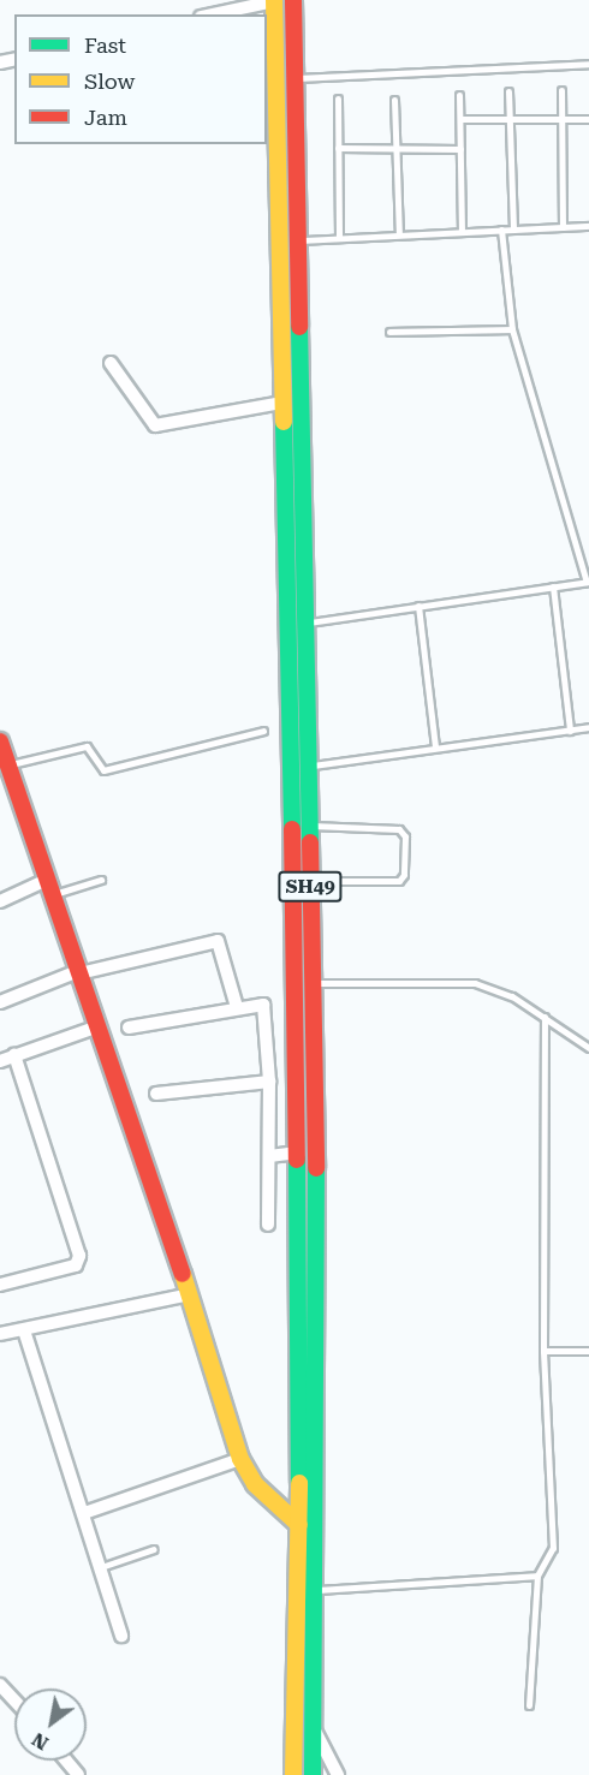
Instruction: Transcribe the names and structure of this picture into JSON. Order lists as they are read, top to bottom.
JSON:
{
  "streets": {
    "main road": ["SH49"]
  },
  "legend": ["Fast", "Slow", "Jam"],
  "north": "bottom left"
}
